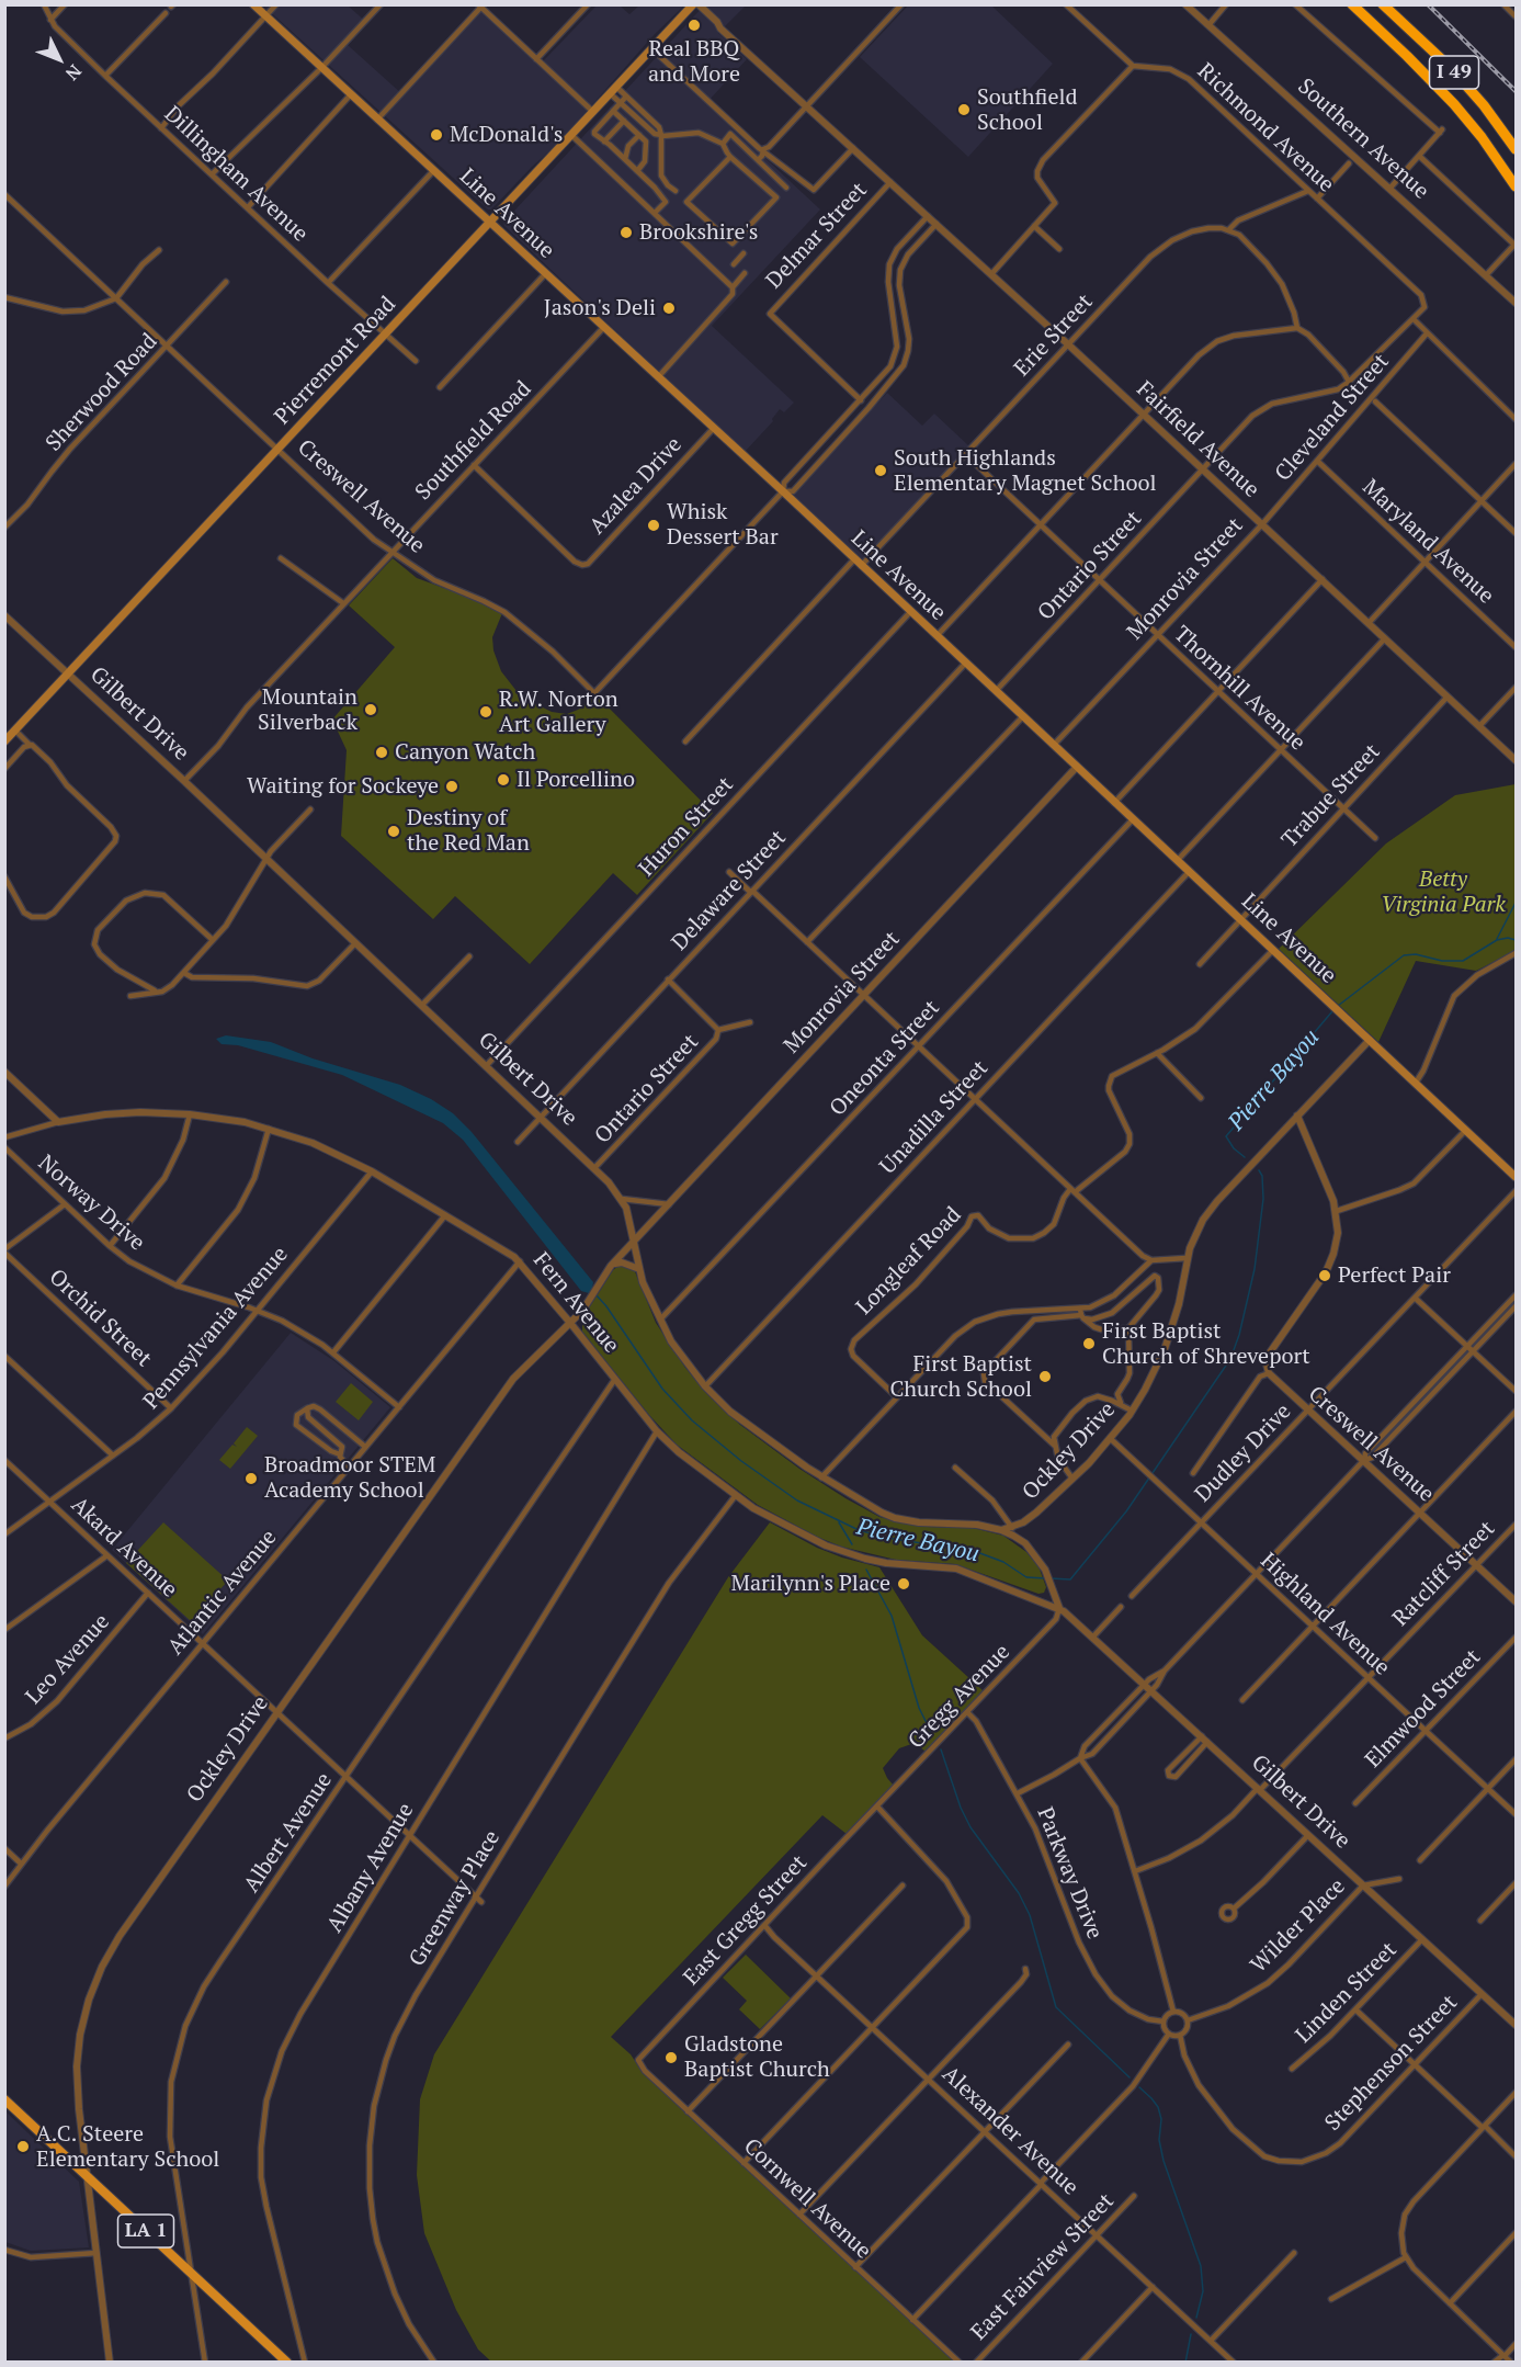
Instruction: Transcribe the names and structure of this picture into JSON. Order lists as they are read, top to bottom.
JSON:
{
  "streets": {
    "highway": ["I 49"],
    "main road": ["Line Avenue", "Pierremont Road", "LA 1"],
    "street": [
      "Richmond Avenue",
      "Southern Avenue",
      "Dillingham Avenue",
      "Delmar Street",
      "Erie Street",
      "Sherwood Road",
      "Cleveland Street",
      "Fairfield Avenue",
      "Southfield Road",
      "Azalea Drive",
      "Creswell Avenue",
      "Maryland Avenue",
      "Ontario Street",
      "Monrovia Street",
      "Thornhill Avenue",
      "Gilbert Drive",
      "Trabue Street",
      "Huron Street",
      "Delaware Street",
      "Oneonta Street",
      "Unadilla Street",
      "Norway Drive",
      "Longleaf Road",
      "Fern Avenue",
      "Orchid Street",
      "Pennsylvania Avenue",
      "Ockley Drive",
      "Dudley Drive",
      "Akard Avenue",
      "Ratcliff Street",
      "Atlantic Avenue",
      "Highland Avenue",
      "Leo Avenue",
      "Gregg Avenue",
      "Elmwood Street",
      "Albert Avenue",
      "Albany Avenue",
      "Parkway Drive",
      "Greenway Place",
      "East Gregg Street",
      "Wilder Place",
      "Linden Street",
      "Stephenson Street",
      "Alexander Avenue",
      "Cornwell Avenue",
      "East Fairview Street"
    ]
  },
  "crossings": [
    ["Richmond Avenue", "Erie Street"],
    ["Richmond Avenue", "Ontario Street"],
    ["Dillingham Avenue", "Pierremont Road"],
    ["Line Avenue", "Erie Street"],
    ["Line Avenue", "Pierremont Road"],
    ["Line Avenue", "Southfield Road"],
    ["Line Avenue", "Azalea Drive"],
    ["Line Avenue", "Creswell Avenue"],
    ["Line Avenue", "Ontario Street"],
    ["Line Avenue", "Monrovia Street"],
    ["Line Avenue", "Trabue Street"],
    ["Line Avenue", "Huron Street"],
    ["Line Avenue", "Delaware Street"],
    ["Line Avenue", "Oneonta Street"],
    ["Line Avenue", "Unadilla Street"],
    ["Line Avenue", "Longleaf Road"],
    ["Line Avenue", "Ockley Drive"],
    ["Delmar Street", "Fairfield Avenue"],
    ["Erie Street", "Fairfield Avenue"],
    ["Erie Street", "Thornhill Avenue"],
    ["Pierremont Road", "Creswell Avenue"],
    ["Pierremont Road", "Gilbert Drive"],
    ["Sherwood Road", "Creswell Avenue"],
    ["Cleveland Street", "Fairfield Avenue"],
    ["Cleveland Street", "Maryland Avenue"],
    ["Cleveland Street", "Monrovia Street"],
    ["Fairfield Avenue", "Ontario Street"],
    ["Fairfield Avenue", "Monrovia Street"],
    ["Fairfield Avenue", "Trabue Street"],
    ["Southfield Road", "Azalea Drive"],
    ["Southfield Road", "Creswell Avenue"],
    ["Southfield Road", "Gilbert Drive"],
    ["Creswell Avenue", "Dudley Drive"],
    ["Creswell Avenue", "Ratcliff Street"],
    ["Ontario Street", "Thornhill Avenue"],
    ["Ontario Street", "Gilbert Drive"],
    ["Monrovia Street", "Thornhill Avenue"],
    ["Monrovia Street", "Gilbert Drive"],
    ["Monrovia Street", "Ockley Drive"],
    ["Thornhill Avenue", "Trabue Street"],
    ["Gilbert Drive", "Huron Street"],
    ["Gilbert Drive", "Delaware Street"],
    ["Gilbert Drive", "Oneonta Street"],
    ["Gilbert Drive", "Unadilla Street"],
    ["Gilbert Drive", "Fern Avenue"],
    ["Gilbert Drive", "Ockley Drive"],
    ["Gilbert Drive", "Ratcliff Street"],
    ["Gilbert Drive", "Gregg Avenue"],
    ["Gilbert Drive", "Wilder Place"],
    ["Gilbert Drive", "Linden Street"],
    ["Gilbert Drive", "Stephenson Street"],
    ["Norway Drive", "Pennsylvania Avenue"],
    ["Norway Drive", "Atlantic Avenue"],
    ["Fern Avenue", "Pennsylvania Avenue"],
    ["Fern Avenue", "Ockley Drive"],
    ["Fern Avenue", "Atlantic Avenue"],
    ["Fern Avenue", "Gregg Avenue"],
    ["Fern Avenue", "Albert Avenue"],
    ["Fern Avenue", "Albany Avenue"],
    ["Fern Avenue", "Greenway Place"],
    ["Orchid Street", "Pennsylvania Avenue"],
    ["Pennsylvania Avenue", "Akard Avenue"],
    ["Ockley Drive", "Akard Avenue"],
    ["Ockley Drive", "Highland Avenue"],
    ["Ockley Drive", "LA 1"],
    ["Dudley Drive", "Highland Avenue"],
    ["Akard Avenue", "Atlantic Avenue"],
    ["Akard Avenue", "Leo Avenue"],
    ["Akard Avenue", "Albert Avenue"],
    ["Akard Avenue", "Albany Avenue"],
    ["Akard Avenue", "Greenway Place"],
    ["Ratcliff Street", "Highland Avenue"],
    ["Highland Avenue", "Elmwood Street"],
    ["Gregg Avenue", "Parkway Drive"],
    ["Gregg Avenue", "East Gregg Street"],
    ["Albert Avenue", "LA 1"],
    ["Parkway Drive", "Wilder Place"],
    ["Parkway Drive", "Stephenson Street"],
    ["East Gregg Street", "Alexander Avenue"],
    ["East Gregg Street", "Cornwell Avenue"],
    ["Wilder Place", "Stephenson Street"],
    ["Alexander Avenue", "East Fairview Street"]
  ],
  "water": ["Pierre Bayou"],
  "parks": ["Betty Virginia Park"],
  "places": [
    "Real BBQ and More",
    "Southfield School",
    "McDonald's",
    "Brookshire's",
    "Jason's Deli",
    "South Highlands Elementary Magnet School",
    "Whisk Dessert Bar",
    "Mountain Silverback",
    "R.W. Norton Art Gallery",
    "Canyon Watch",
    "Il Porcellino",
    "Waiting for Sockeye",
    "Destiny of the Red Man",
    "Perfect Pair",
    "First Baptist Church of Shreveport",
    "First Baptist Church School",
    "Broadmoor STEM Academy School",
    "Marilynn's Place",
    "Gladstone Baptist Church",
    "A.C. Steere Elementary School"
  ],
  "north": "bottom right"
}
